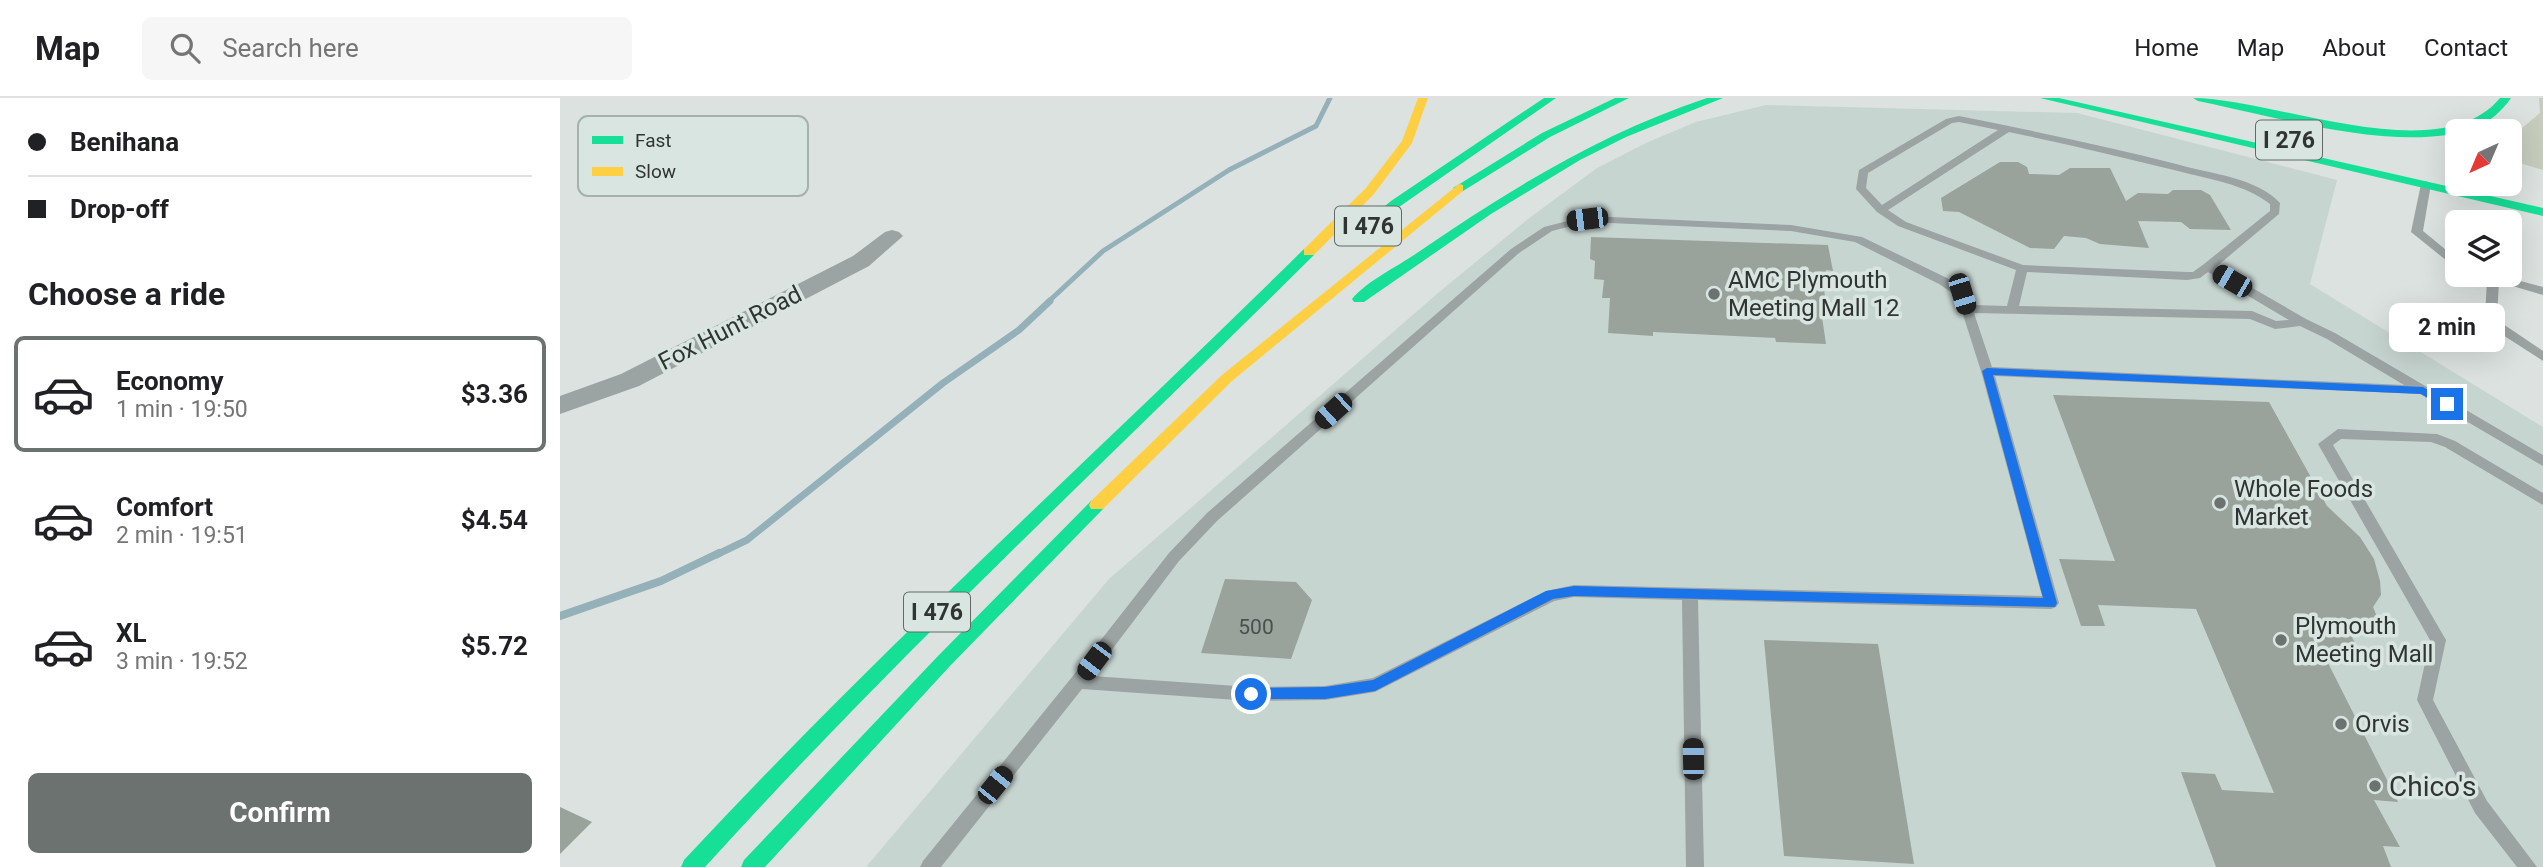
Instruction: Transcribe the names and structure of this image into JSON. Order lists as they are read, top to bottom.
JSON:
{
  "streets": {
    "highway": ["I 276", "I 476"],
    "street": ["Fox Hunt Road"]
  },
  "places": [
    "AMC Plymouth Meeting Mall 12",
    "Whole Foods Market",
    "Plymouth Meeting Mall",
    "Orvis",
    "Chico's"
  ],
  "house_numbers": ["500"],
  "legend": ["Fast", "Slow"],
  "north": "bottom left",
  "page": {
    "header": "Map",
    "search": "Search here",
    "nav": [
      "Home",
      "Map",
      "About",
      "Contact"
    ],
    "banner": ["Benihana", "Drop-off"],
    "heading": "Choose a ride",
    "bubble": "2 min",
    "list": [
      {
        "name": "Economy",
        "note": "1 min · 19:50",
        "value": "$3.36"
      },
      {
        "name": "Comfort",
        "note": "2 min · 19:51",
        "value": "$4.54"
      },
      {
        "name": "XL",
        "note": "3 min · 19:52",
        "value": "$5.72"
      }
    ],
    "buttons": "Confirm"
  }
}
